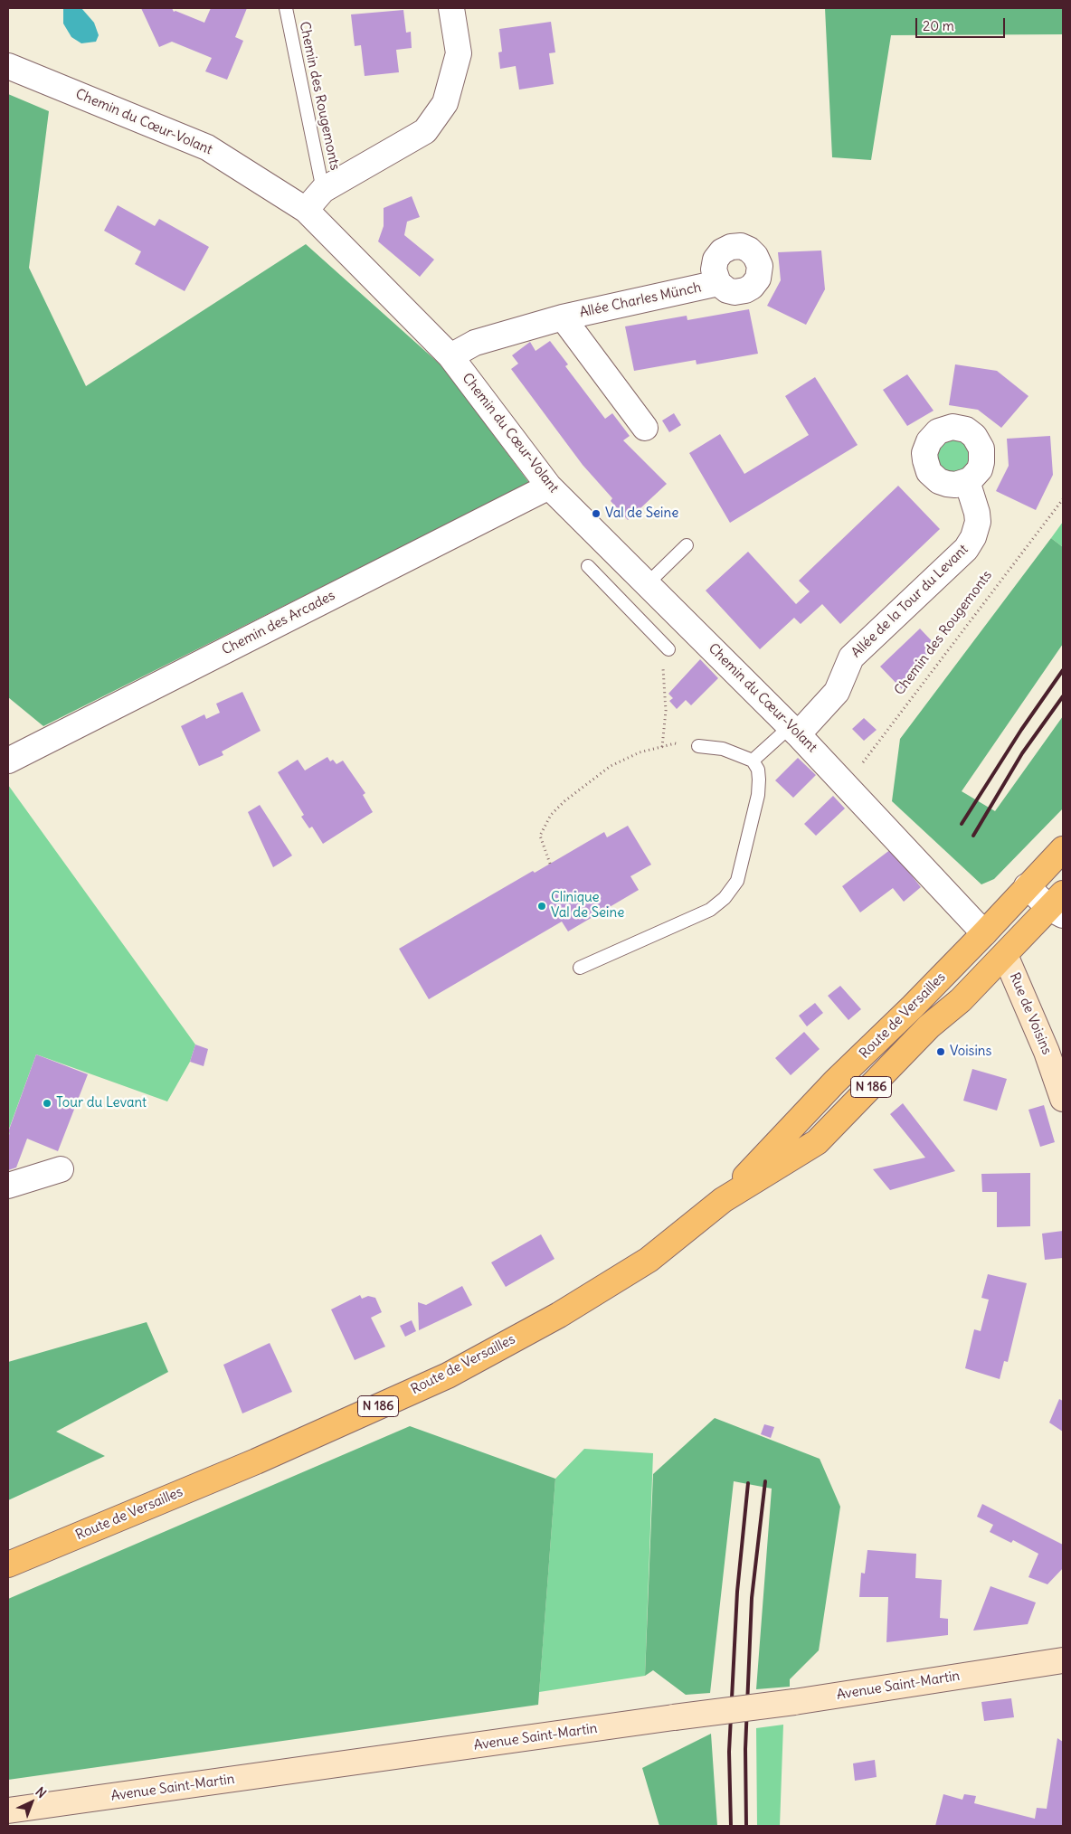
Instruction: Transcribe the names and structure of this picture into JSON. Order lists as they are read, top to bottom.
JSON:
{
  "streets": {
    "main road": ["Route de Versailles", "N 186"],
    "street": [
      "Chemin du Cœur-Volant",
      "Allée Charles Münch",
      "Allée de la Tour du Levant",
      "Chemin des Arcades",
      "Rue de Voisins",
      "Avenue Saint-Martin"
    ],
    "lane": ["Chemin des Rougemonts"]
  },
  "crossings": [
    ["Chemin des Rougemonts", "Chemin du Cœur-Volant"],
    ["Chemin du Cœur-Volant", "Allée Charles Münch"],
    ["Chemin du Cœur-Volant", "Allée de la Tour du Levant"],
    ["Chemin du Cœur-Volant", "Chemin des Arcades"],
    ["Chemin du Cœur-Volant", "Route de Versailles"],
    ["Rue de Voisins", "Route de Versailles"]
  ],
  "places": [
    "Val de Seine",
    "Clinique Val de Seine",
    "Voisins",
    "Tour du Levant"
  ],
  "scale_bar": "20 m",
  "north": "top right"
}
